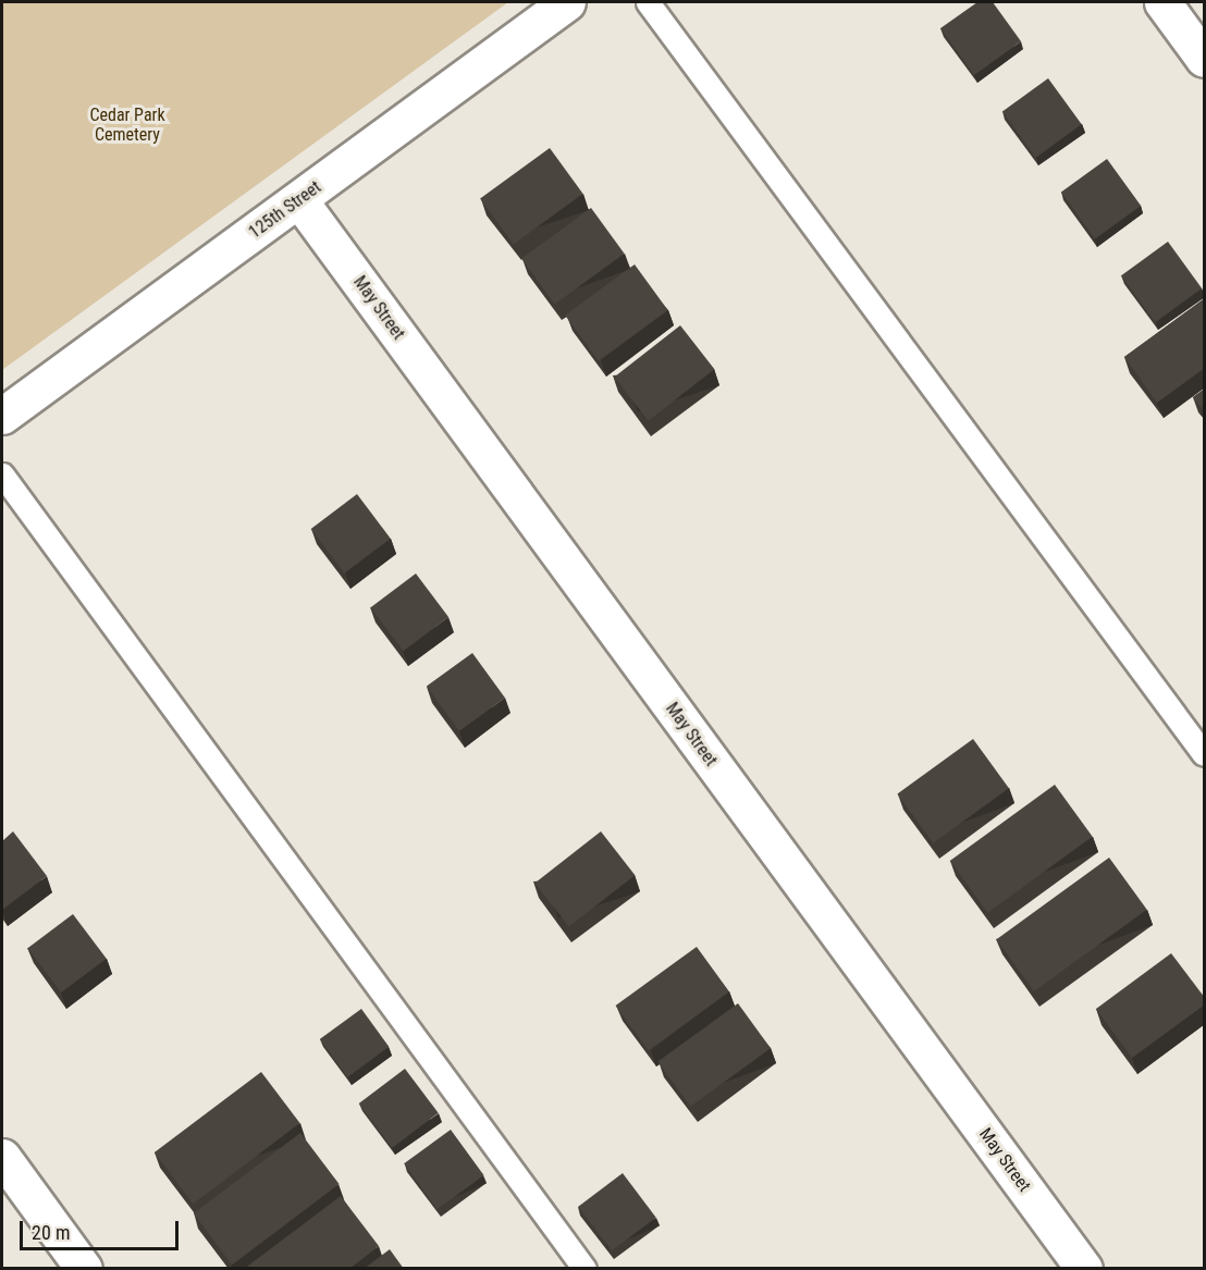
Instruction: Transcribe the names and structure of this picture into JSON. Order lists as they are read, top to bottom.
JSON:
{
  "streets": {
    "street": ["125th Street", "May Street"]
  },
  "crossings": [
    ["125th Street", "May Street"]
  ],
  "parks": ["Cedar Park Cemetery"],
  "scale_bar": "20 m"
}
